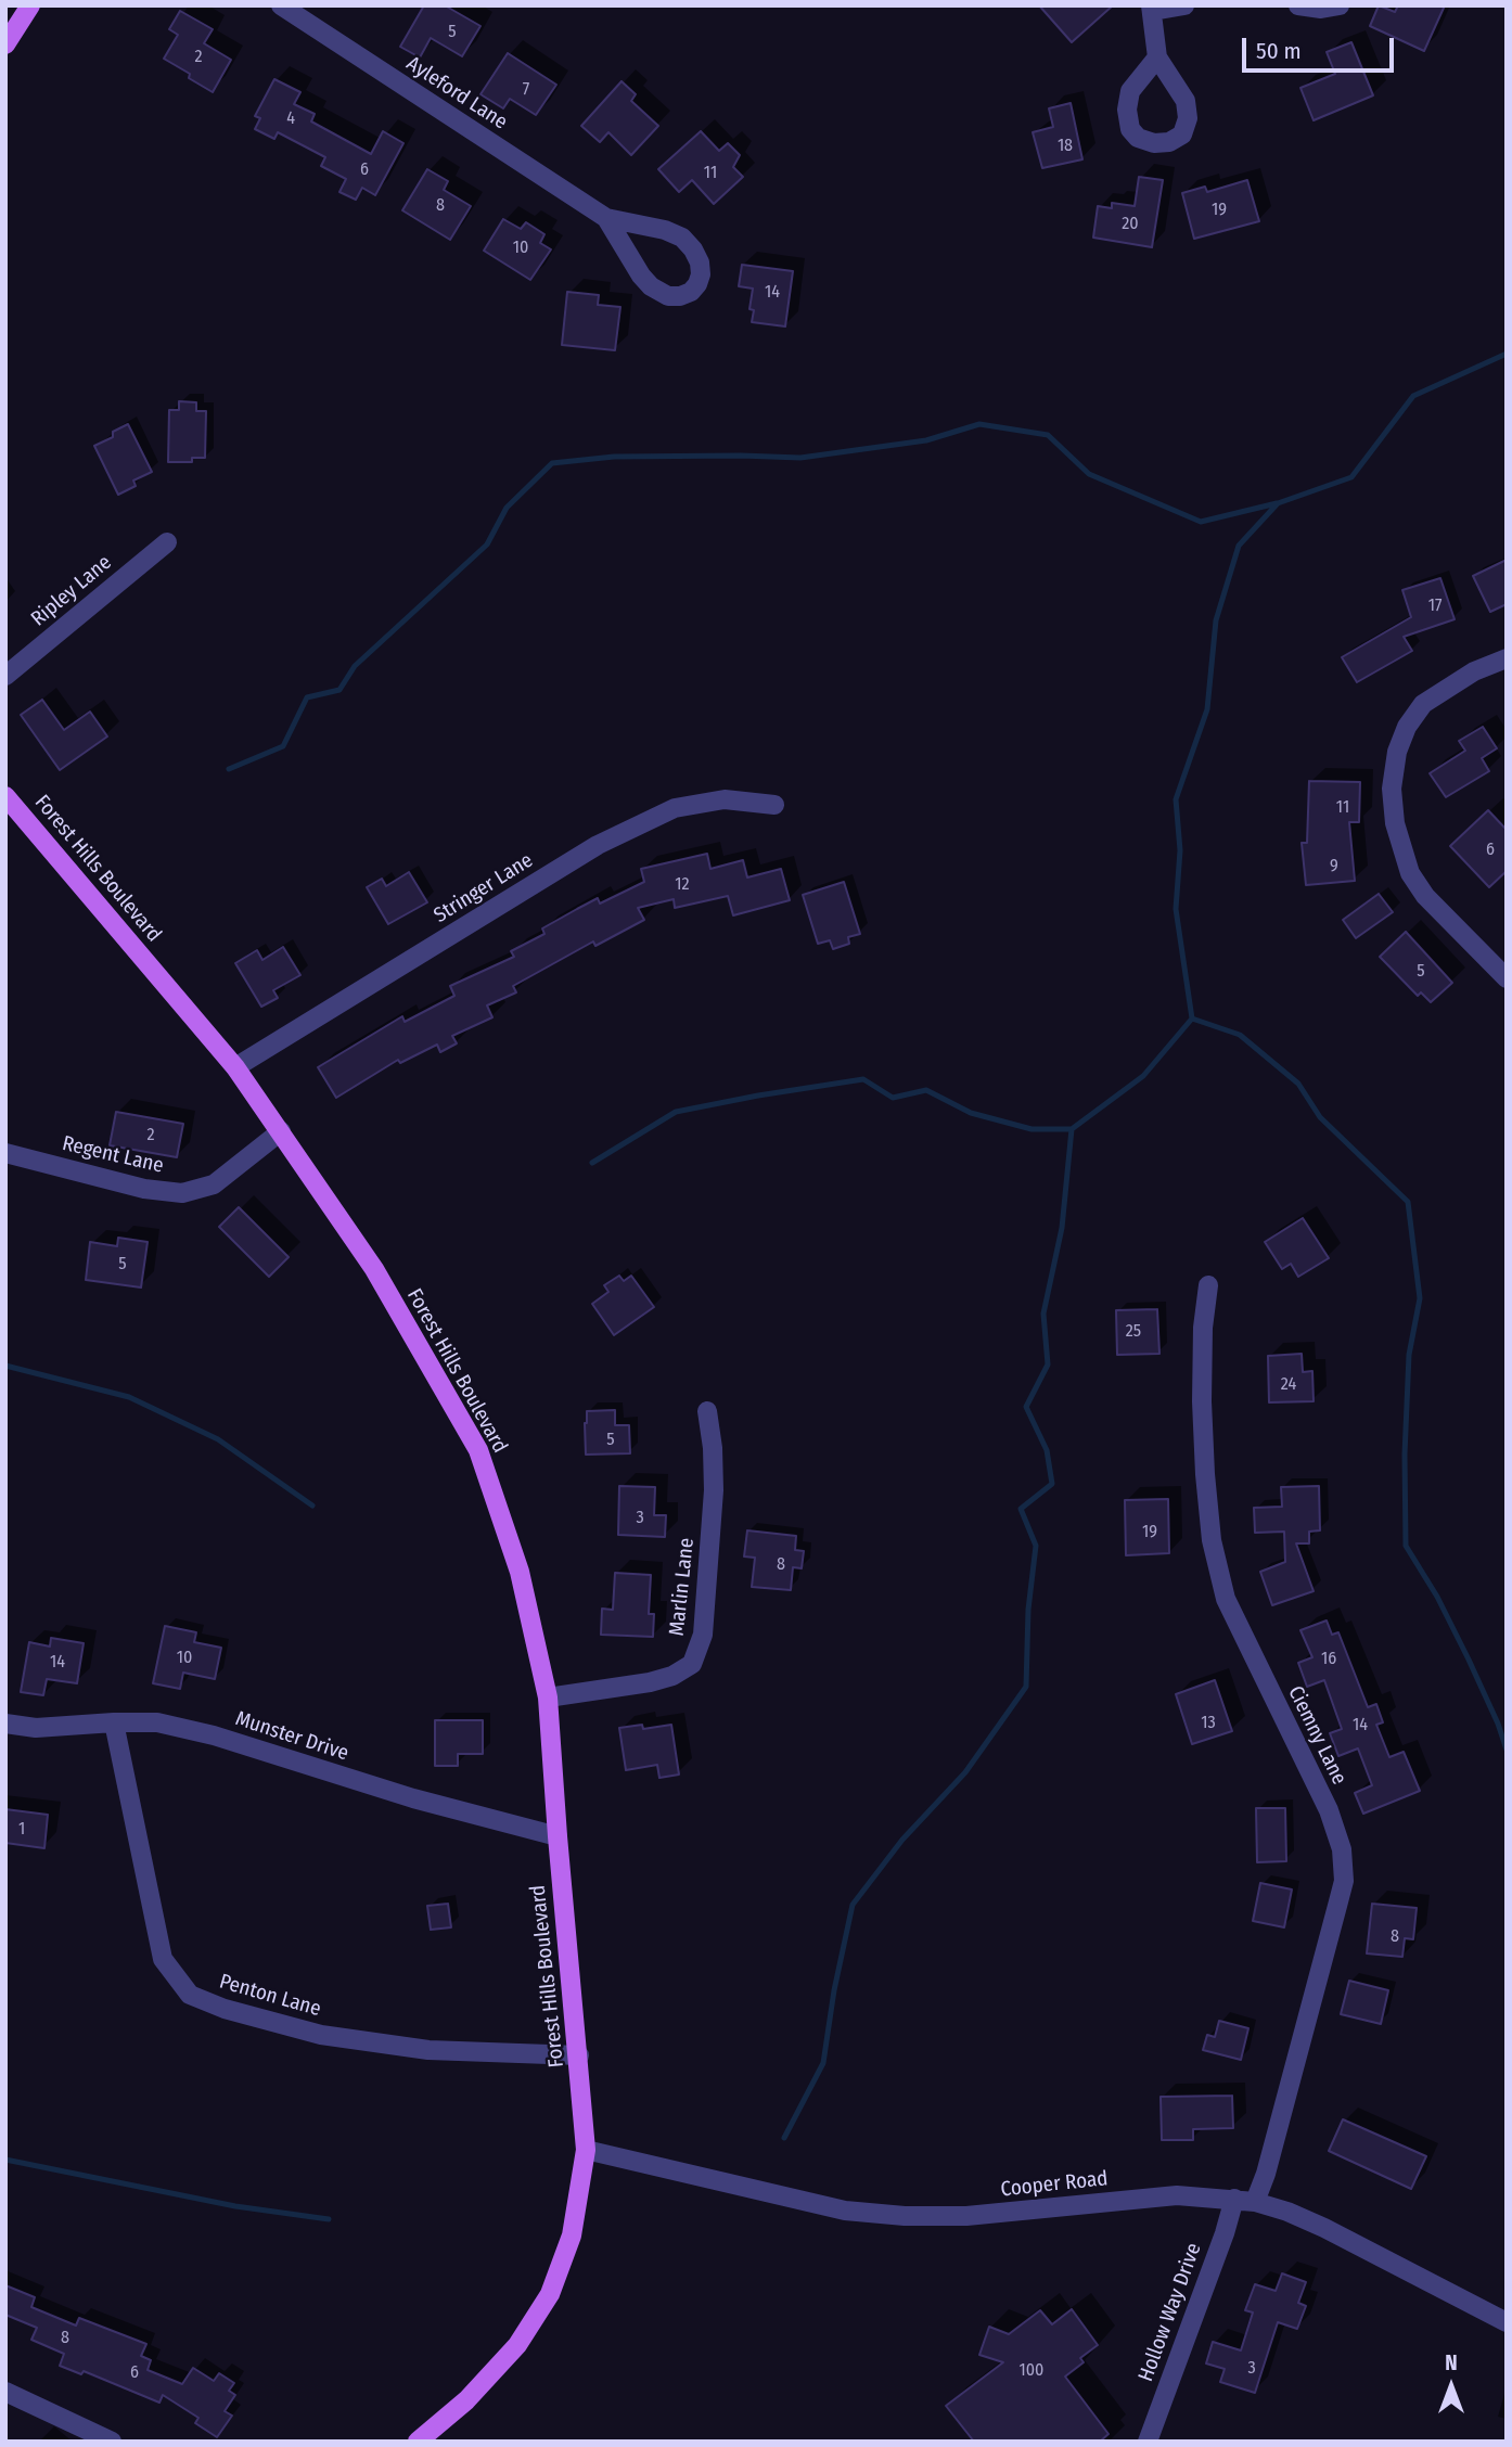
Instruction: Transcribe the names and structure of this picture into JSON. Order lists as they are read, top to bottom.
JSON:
{
  "streets": {
    "main road": ["Forest Hills Boulevard"],
    "street": [
      "Ayleford Lane",
      "Ripley Lane",
      "Stringer Lane",
      "Regent Lane",
      "Marlin Lane",
      "Ciemny Lane",
      "Munster Drive",
      "Penton Lane",
      "Cooper Road",
      "Hollow Way Drive"
    ]
  },
  "crossings": [
    ["Forest Hills Boulevard", "Stringer Lane"],
    ["Forest Hills Boulevard", "Regent Lane"],
    ["Forest Hills Boulevard", "Marlin Lane"],
    ["Forest Hills Boulevard", "Munster Drive"],
    ["Forest Hills Boulevard", "Penton Lane"],
    ["Forest Hills Boulevard", "Cooper Road"],
    ["Ciemny Lane", "Cooper Road"],
    ["Munster Drive", "Penton Lane"],
    ["Cooper Road", "Hollow Way Drive"]
  ],
  "house_numbers": [
    "5",
    "2",
    "7",
    "4",
    "18",
    "6",
    "11",
    "8",
    "19",
    "20",
    "10",
    "14",
    "17",
    "11",
    "6",
    "9",
    "12",
    "5",
    "2",
    "5",
    "25",
    "24",
    "5",
    "3",
    "19",
    "8",
    "10",
    "16",
    "14",
    "13",
    "14",
    "1",
    "8",
    "8",
    "3",
    "100",
    "6"
  ],
  "scale_bar": "50 m",
  "north": "top"
}
